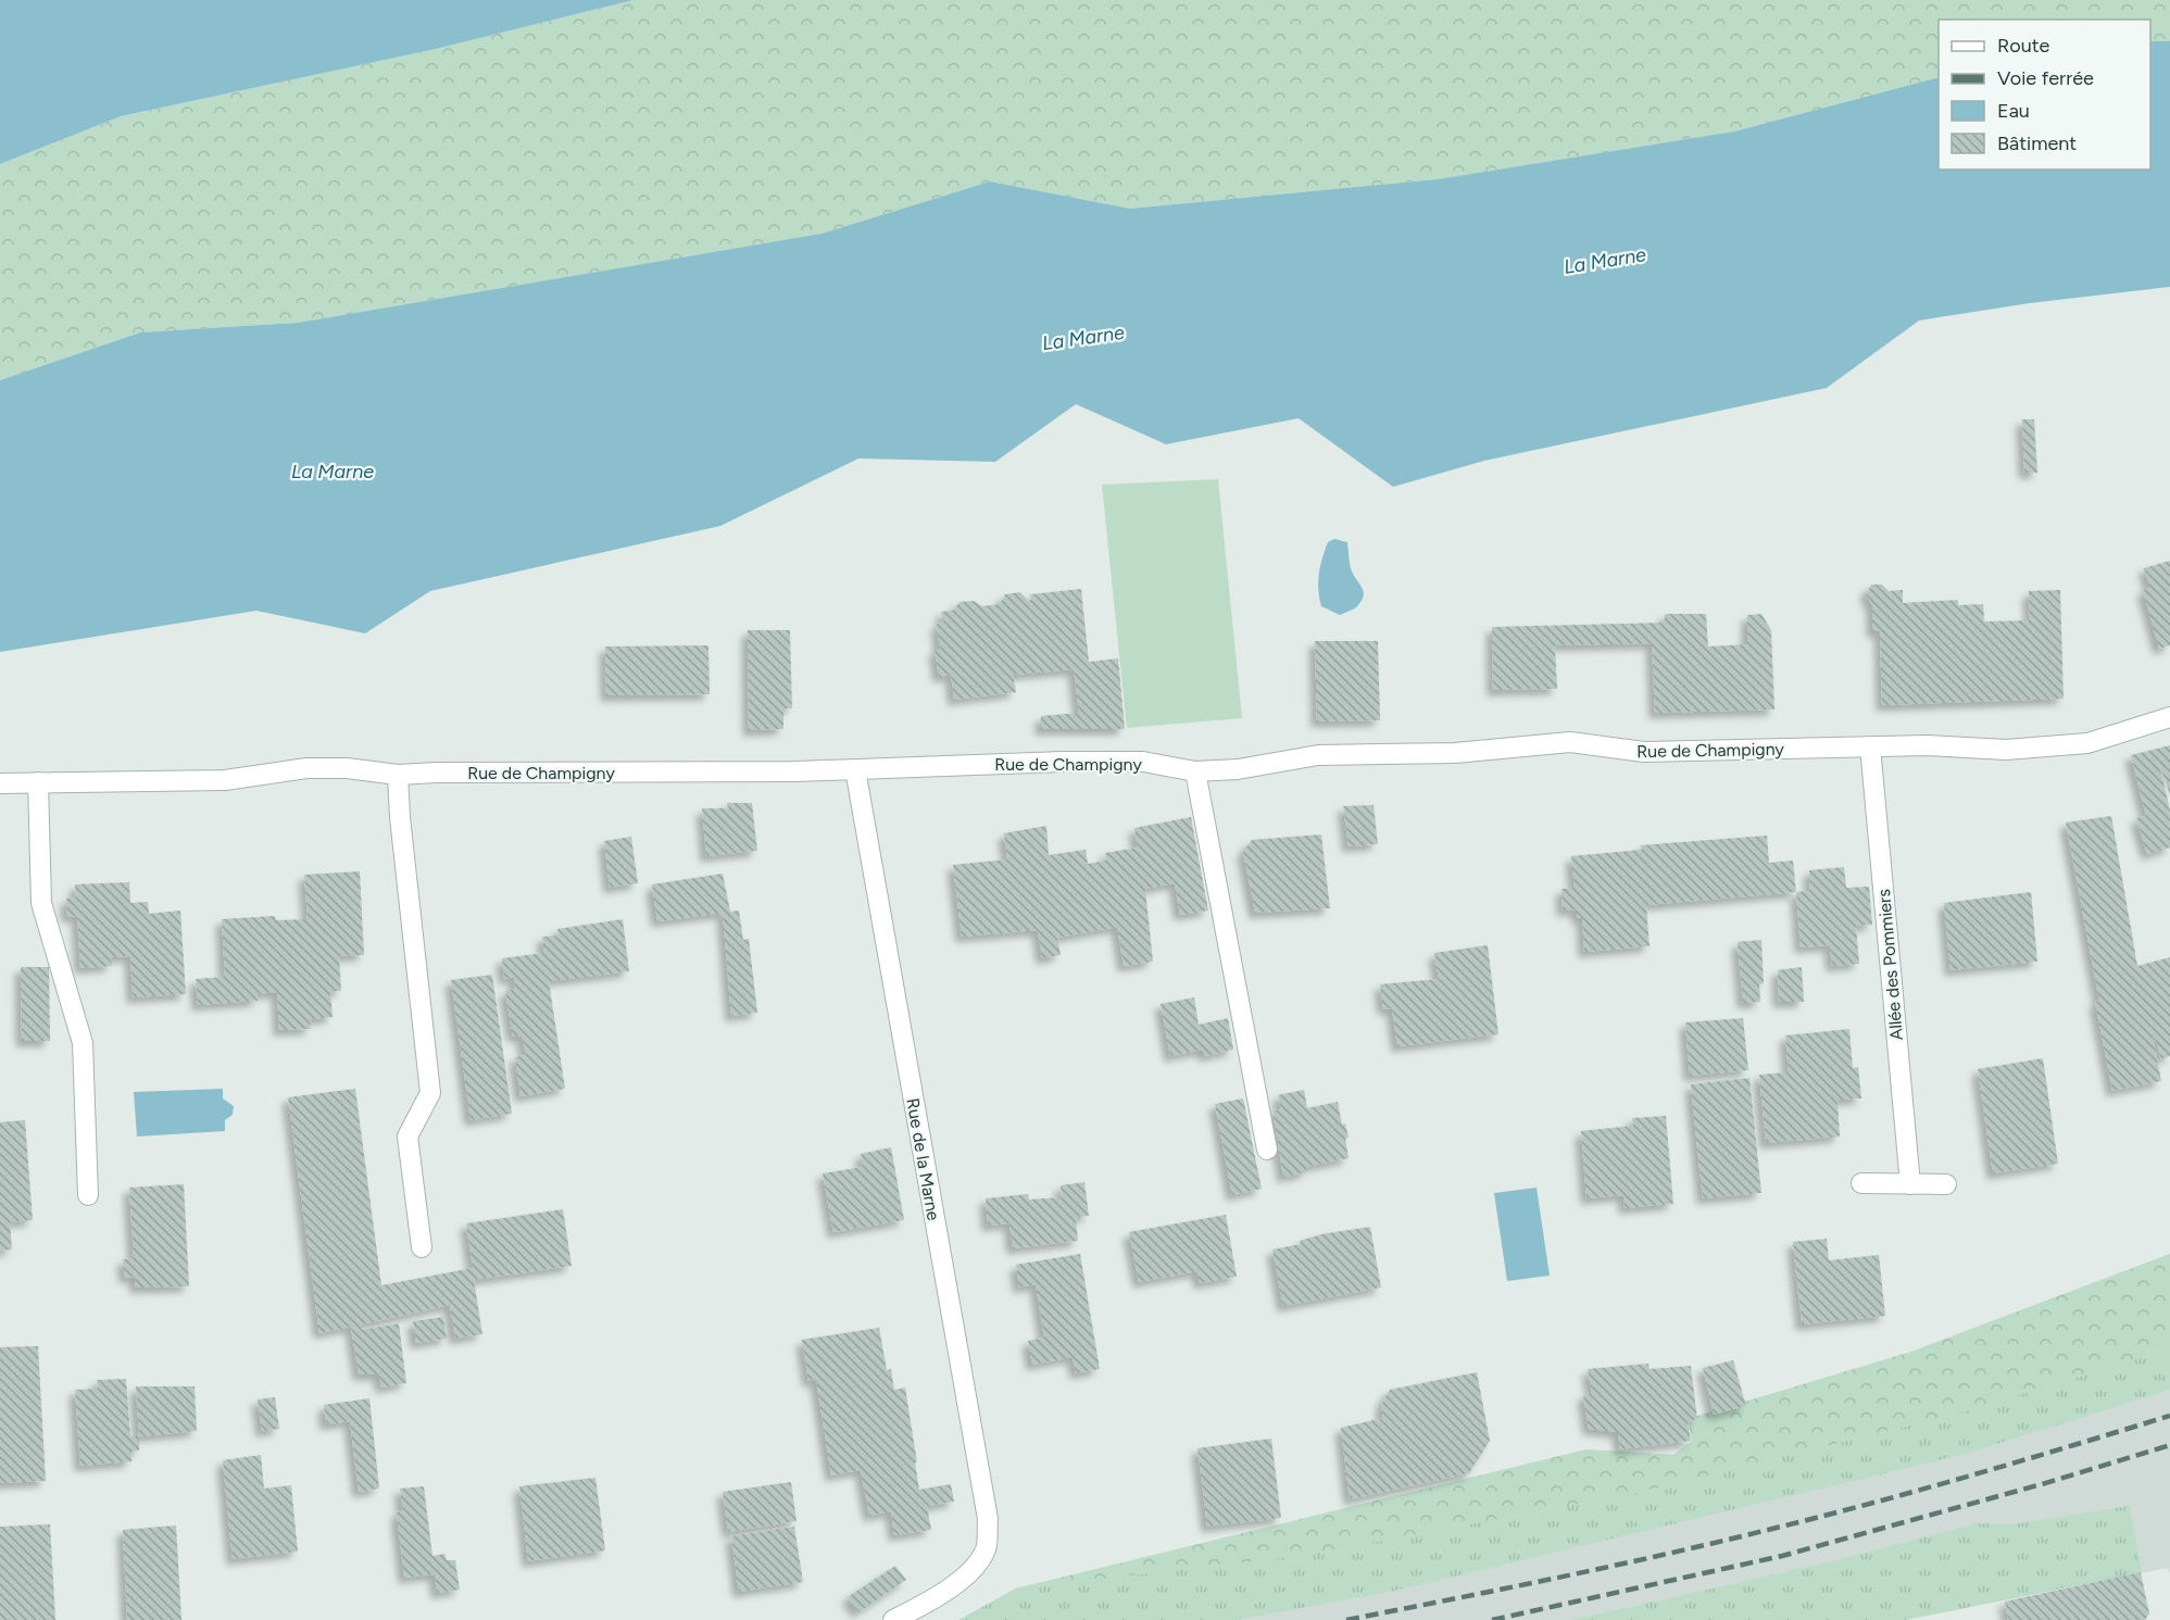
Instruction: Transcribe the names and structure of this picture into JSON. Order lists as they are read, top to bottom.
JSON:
{
  "streets": {
    "street": ["Rue de Champigny", "Allée des Pommiers", "Rue de la Marne"]
  },
  "crossings": [
    ["Rue de Champigny", "Allée des Pommiers"],
    ["Rue de Champigny", "Rue de la Marne"]
  ],
  "water": ["La Marne"],
  "legend": [
    "Route",
    "Voie ferrée",
    "Eau",
    "Bâtiment"
  ]
}
